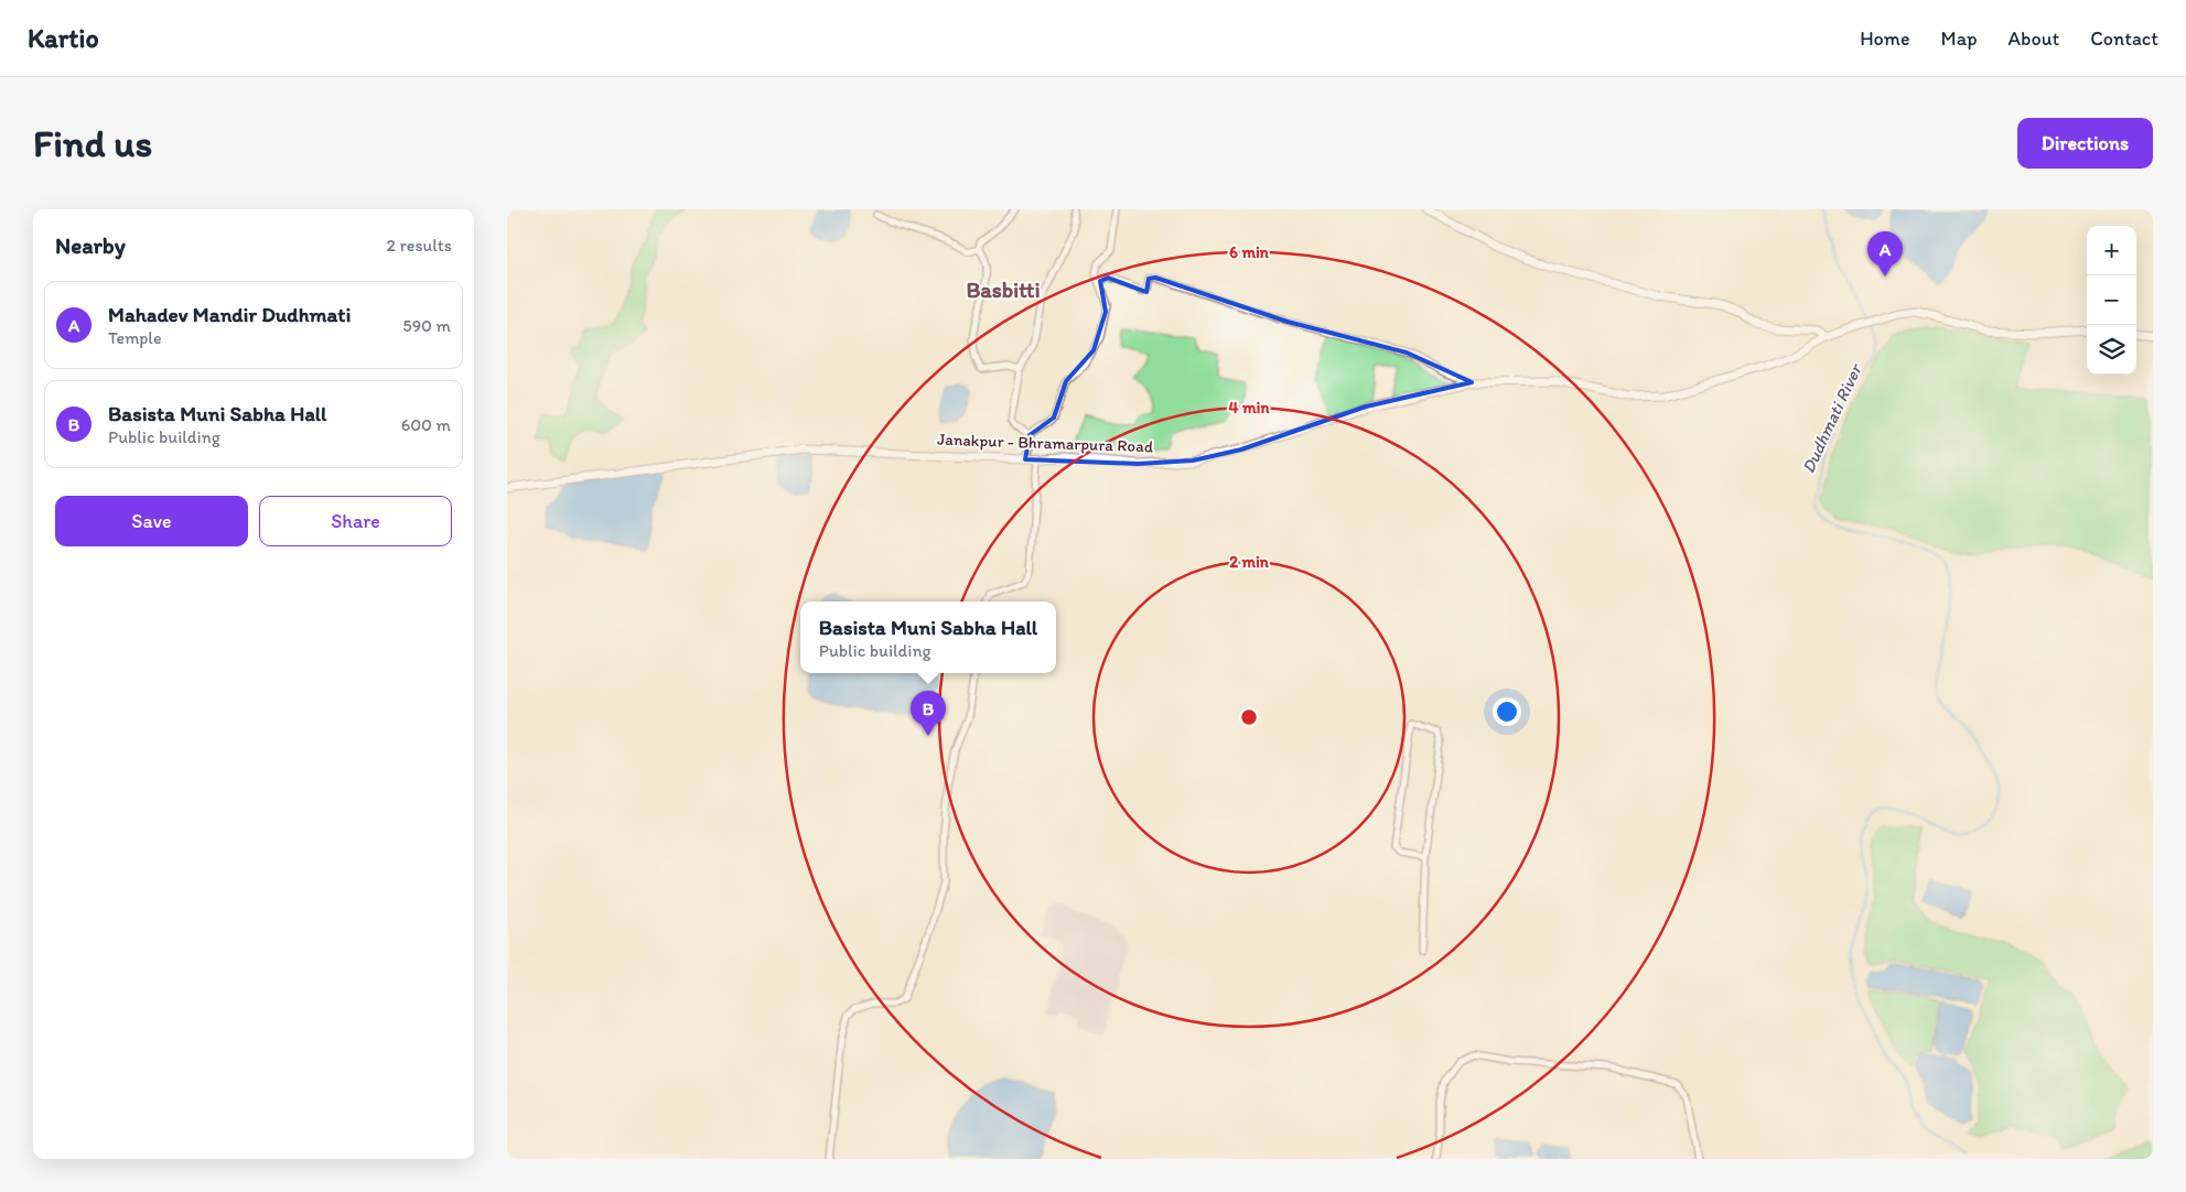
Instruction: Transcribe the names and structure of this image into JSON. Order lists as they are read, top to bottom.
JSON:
{
  "streets": {
    "street": ["Janakpur - Bhramarpura Road"]
  },
  "districts": ["Basbitti"],
  "water": ["Dudhmati River"],
  "page": {
    "header": "Kartio",
    "nav": [
      "Home",
      "Map",
      "About",
      "Contact"
    ],
    "buttons": [
      "Directions",
      ["Save", "Share"]
    ],
    "title": "Find us",
    "heading": ["Nearby", "2 results"],
    "map_buttons": ["+", "−"],
    "pins": ["A", "B"],
    "list": [
      {
        "mark": "A",
        "name": "Mahadev Mandir Dudhmati",
        "note": "Temple",
        "value": "590 m"
      },
      {
        "mark": "B",
        "name": "Basista Muni Sabha Hall",
        "note": "Public building",
        "value": "600 m"
      }
    ],
    "popup": ["Basista Muni Sabha Hall", "Public building"]
  },
  "rings": ["6 min", "4 min", "2 min"]
}
